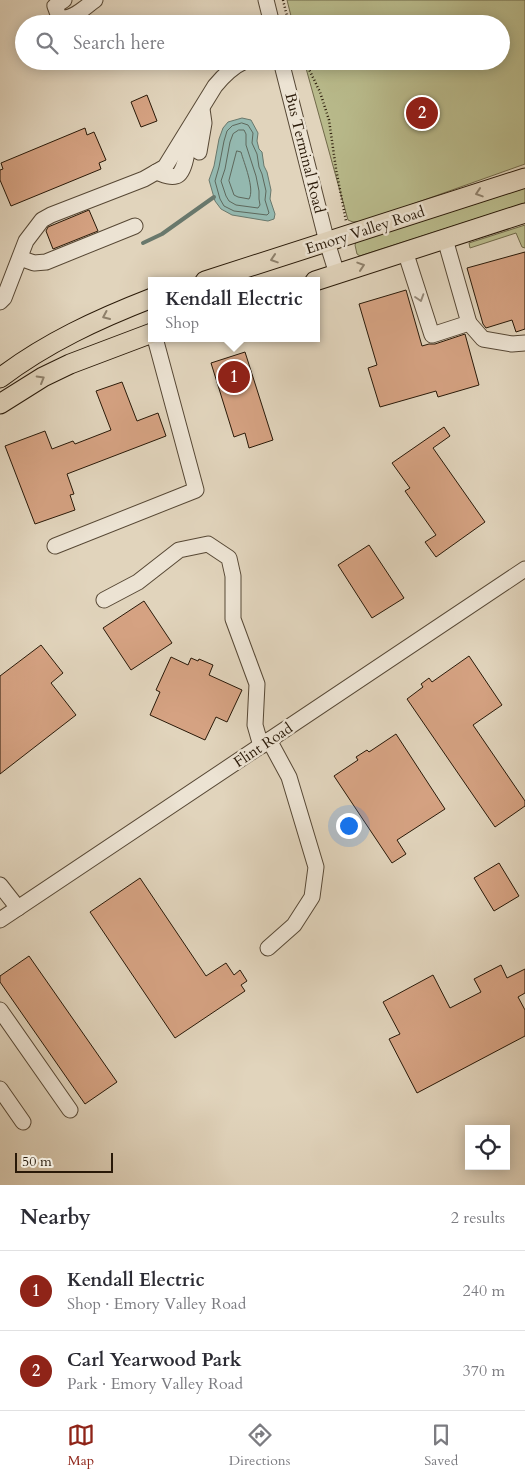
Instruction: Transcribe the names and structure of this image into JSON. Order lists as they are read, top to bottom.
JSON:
{
  "streets": {
    "main road": ["Emory Valley Road"],
    "street": ["Bus Terminal Road", "Flint Road"]
  },
  "crossings": [
    ["Bus Terminal Road", "Emory Valley Road"]
  ],
  "scale_bar": "50 m",
  "page": {
    "search": "Search here",
    "pins": ["2", "1"],
    "popup": ["Kendall Electric", "Shop"],
    "scale": "50 m",
    "heading": ["Nearby", "2 results"],
    "list": [
      {
        "mark": "1",
        "name": "Kendall Electric",
        "note": "Shop · Emory Valley Road",
        "value": "240 m"
      },
      {
        "mark": "2",
        "name": "Carl Yearwood Park",
        "note": "Park · Emory Valley Road",
        "value": "370 m"
      }
    ],
    "nav": ["Map", "Directions", "Saved"]
  }
}
